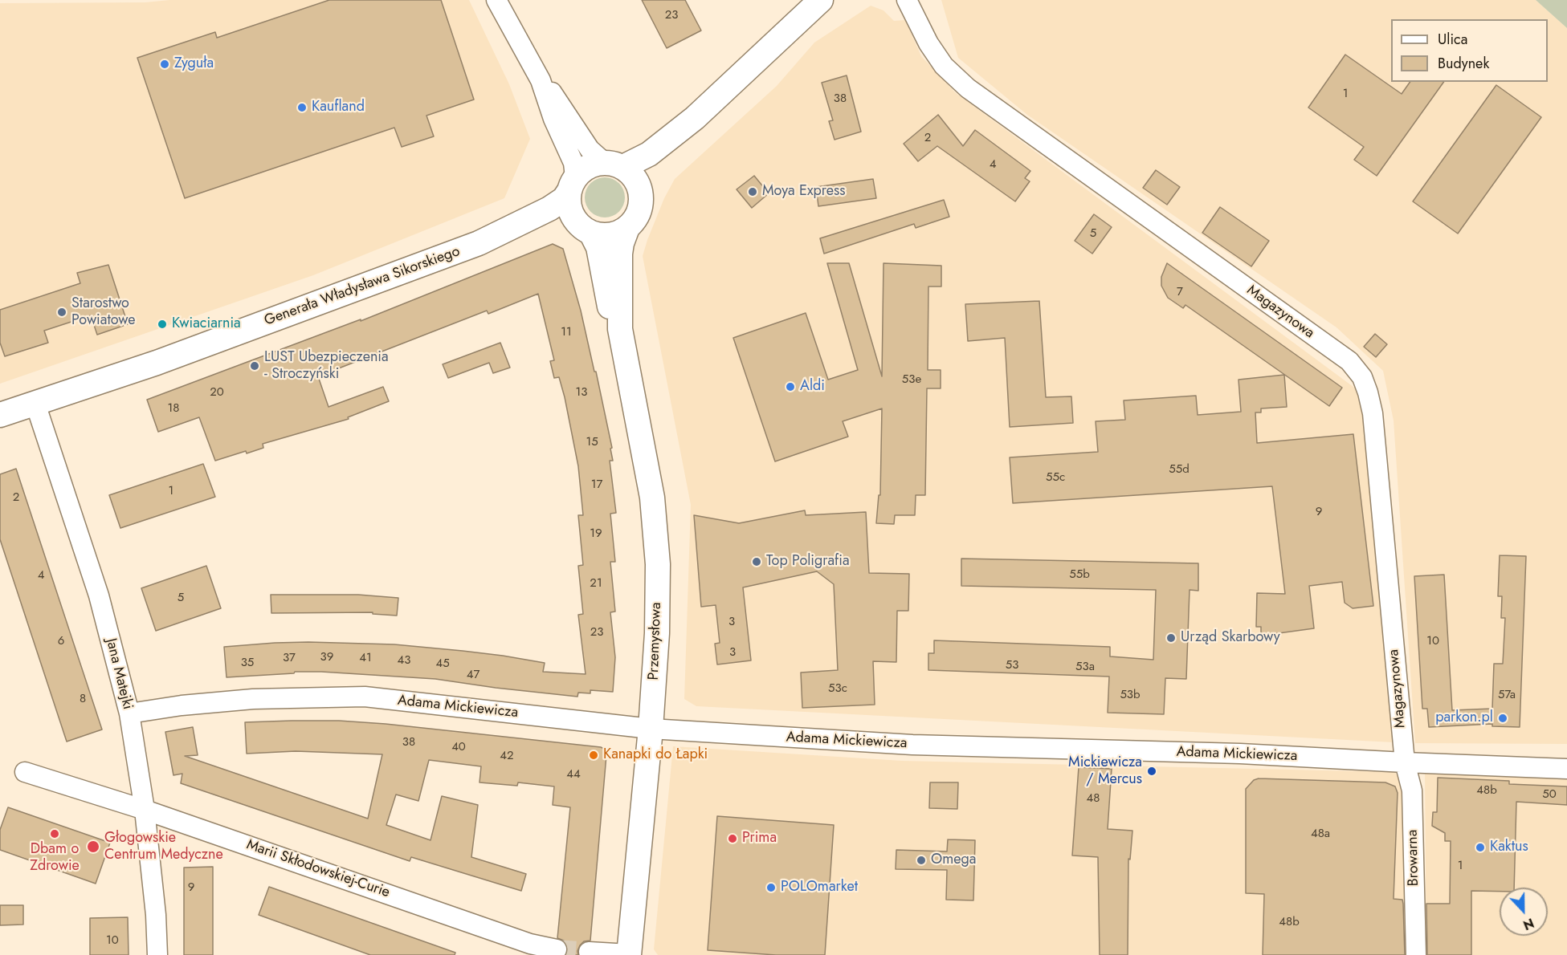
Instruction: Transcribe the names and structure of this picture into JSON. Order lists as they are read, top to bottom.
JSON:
{
  "streets": {
    "street": [
      "Generała Władysława Sikorskiego",
      "Magazynowa",
      "Przemysłowa",
      "Jana Matejki",
      "Adama Mickiewicza",
      "Browarna",
      "Marii Skłodowskiej-Curie"
    ]
  },
  "crossings": [
    ["Generała Władysława Sikorskiego", "Przemysłowa"],
    ["Generała Władysława Sikorskiego", "Jana Matejki"],
    ["Magazynowa", "Adama Mickiewicza"],
    ["Magazynowa", "Browarna"],
    ["Przemysłowa", "Adama Mickiewicza"],
    ["Jana Matejki", "Adama Mickiewicza"],
    ["Jana Matejki", "Marii Skłodowskiej-Curie"],
    ["Adama Mickiewicza", "Browarna"]
  ],
  "places": [
    "Zyguła",
    "Kaufland",
    "Moya Express",
    "Starostwo Powiatowe",
    "Kwiaciarnia",
    "LUST Ubezpieczenia - Stroczyński",
    "Aldi",
    "Top Poligrafia",
    "Urząd Skarbowy",
    "parkon.pl",
    "Kanapki do Łapki",
    "Mickiewicza / Mercus",
    "Dbam o Zdrowie",
    "Prima",
    "Głogowskie Centrum Medyczne",
    "Kaktus",
    "Omega",
    "POLOmarket"
  ],
  "house_numbers": [
    "23",
    "1",
    "38",
    "2",
    "4",
    "5",
    "7",
    "11",
    "53e",
    "20",
    "13",
    "18",
    "15",
    "55d",
    "55c",
    "17",
    "1",
    "2",
    "9",
    "19",
    "55b",
    "4",
    "21",
    "5",
    "3",
    "23",
    "6",
    "10",
    "3",
    "39",
    "37",
    "41",
    "43",
    "35",
    "45",
    "53",
    "53a",
    "47",
    "53c",
    "53b",
    "57a",
    "8",
    "38",
    "40",
    "42",
    "44",
    "48b",
    "50",
    "48",
    "48a",
    "1",
    "9",
    "48b",
    "10"
  ],
  "legend": ["Ulica", "Budynek"],
  "north": "bottom"
}
